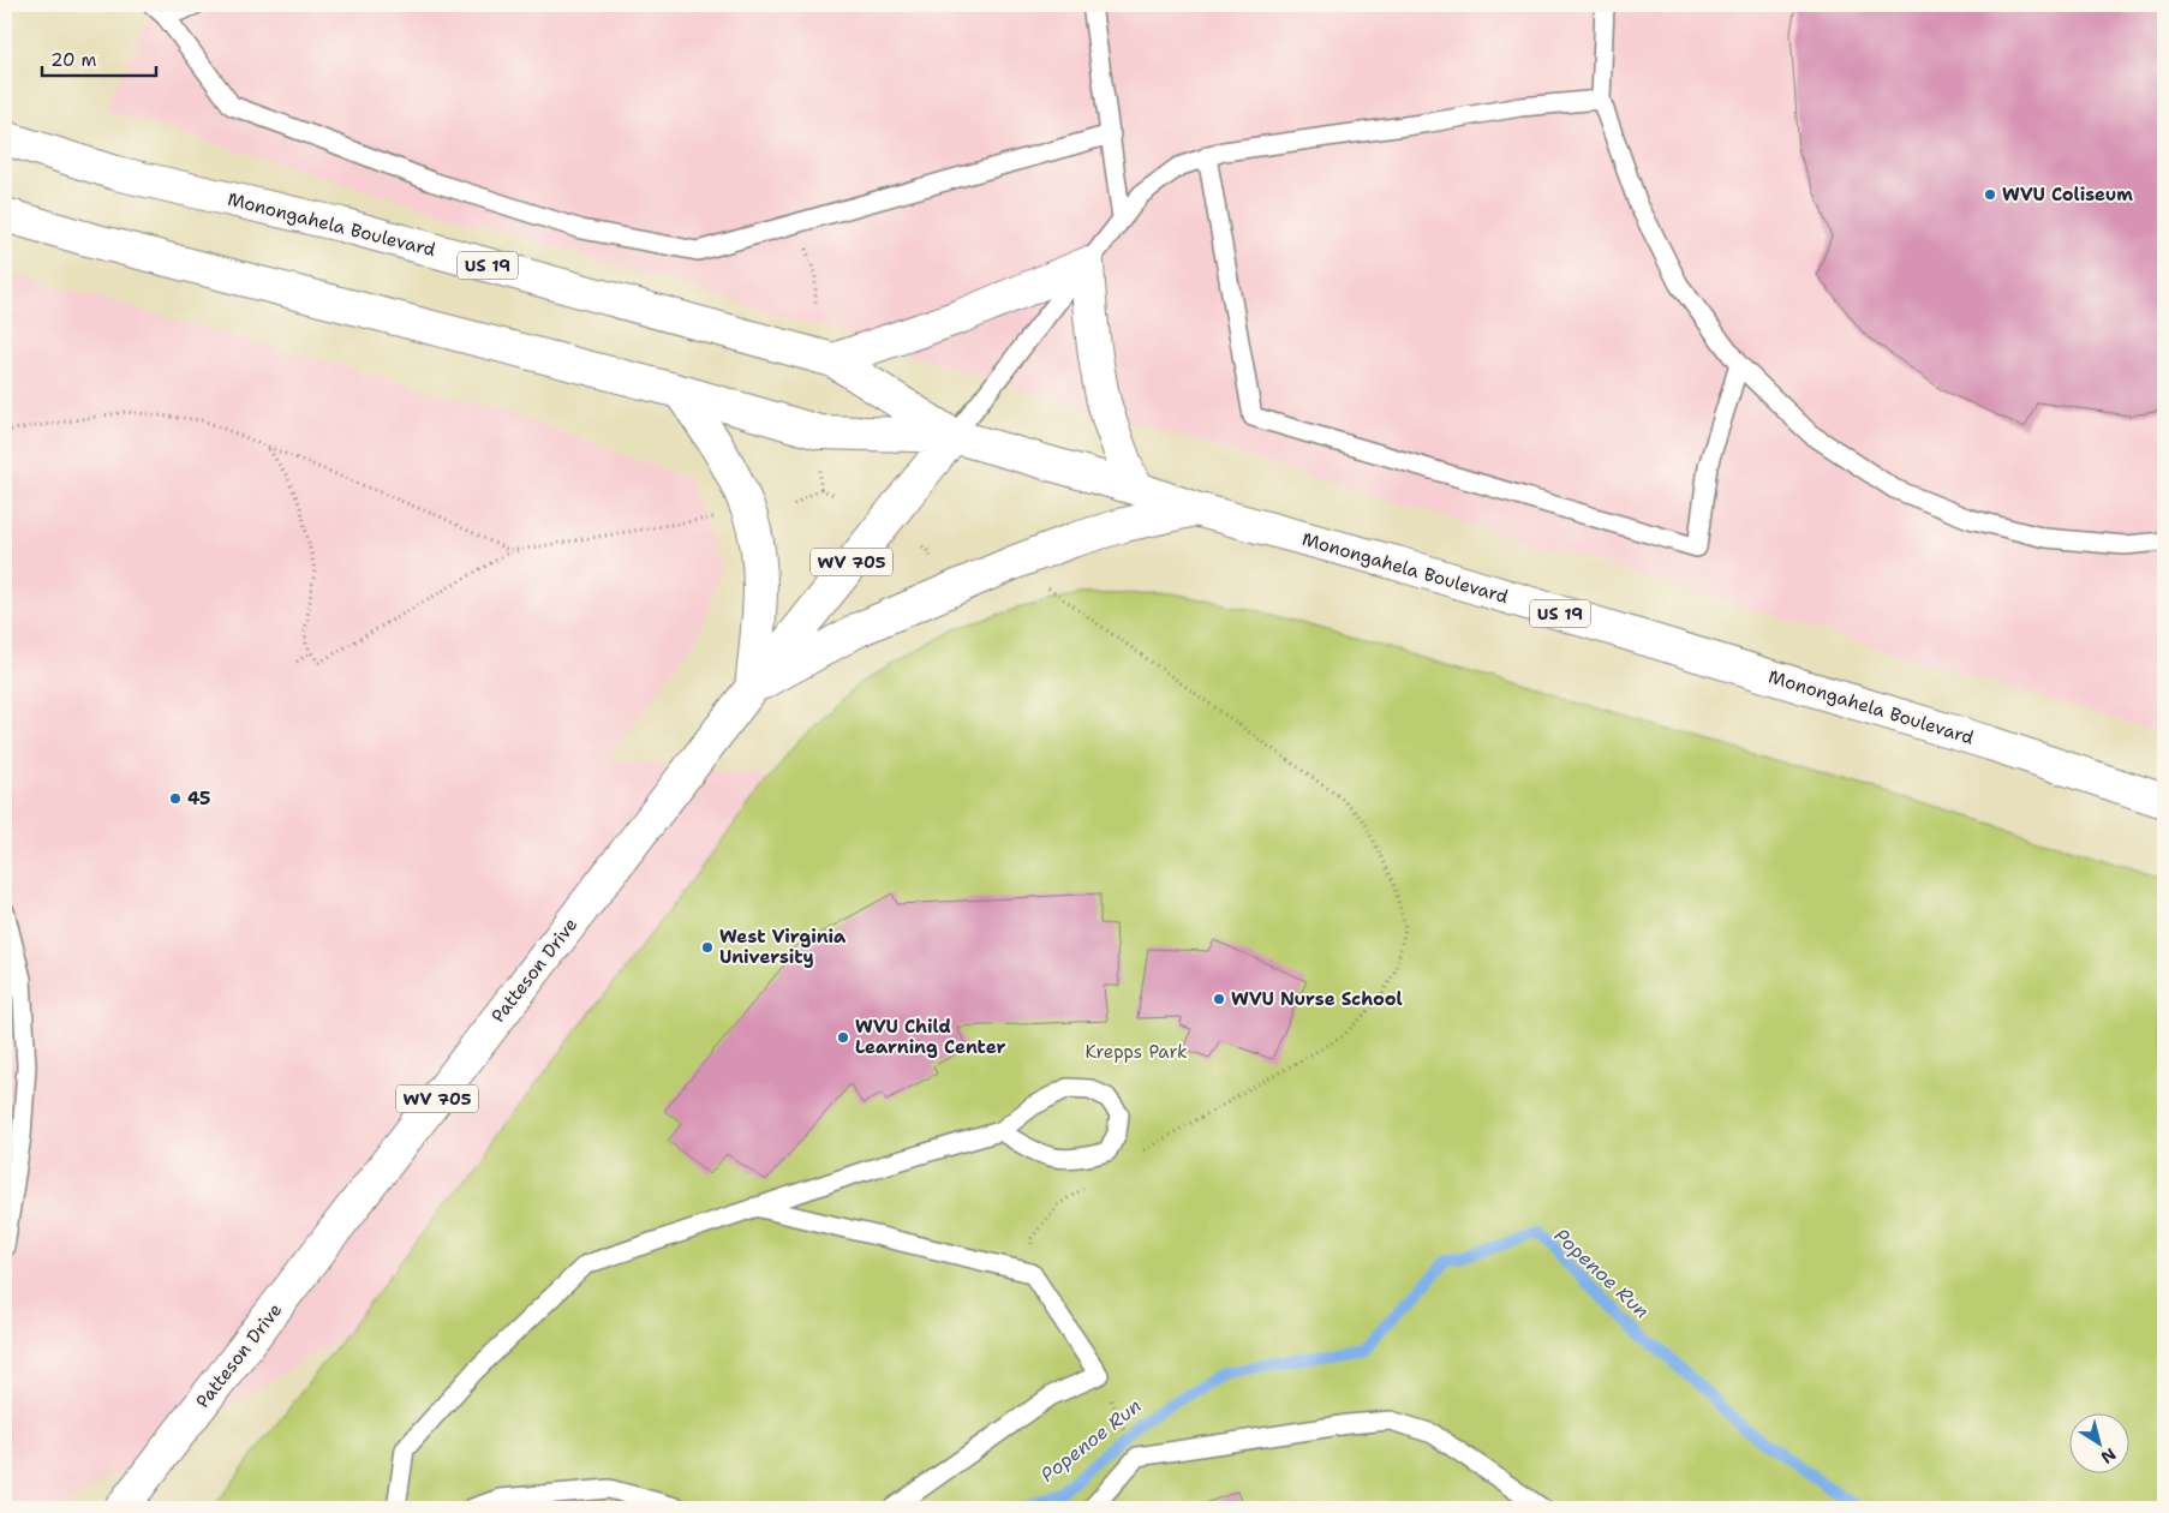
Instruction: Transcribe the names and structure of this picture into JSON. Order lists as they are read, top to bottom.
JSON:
{
  "streets": {
    "main road": [
      "Monongahela Boulevard",
      "US 19",
      "WV 705",
      "Patteson Drive"
    ]
  },
  "crossings": [
    ["Monongahela Boulevard", "Patteson Drive"]
  ],
  "water": ["Popenoe Run"],
  "parks": ["Krepps Park"],
  "places": [
    "WVU Coliseum",
    "45",
    "West Virginia University",
    "WVU Nurse School",
    "WVU Child Learning Center"
  ],
  "scale_bar": "20 m",
  "north": "bottom right"
}
